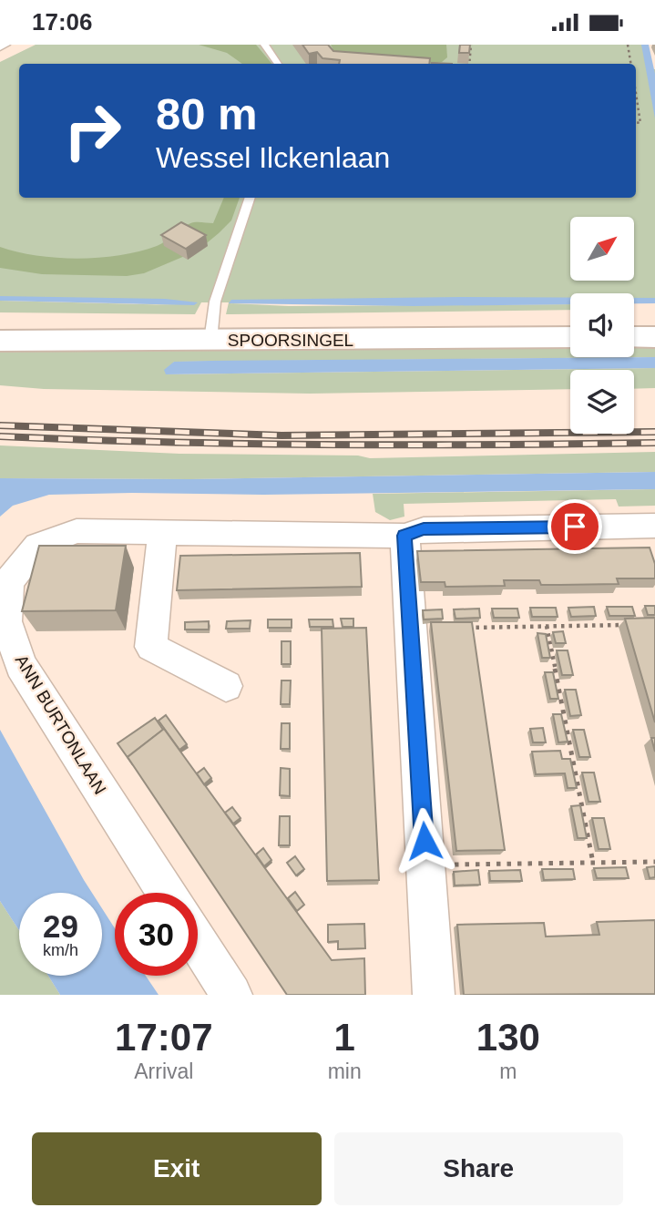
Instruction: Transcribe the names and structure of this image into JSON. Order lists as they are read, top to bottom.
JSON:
{
  "streets": {
    "main road": ["SPOORSINGEL"],
    "street": ["ANN BURTONLAAN"]
  },
  "north": "top right",
  "page": {
    "status": "17:06",
    "turn": ["80 m", "Wessel Ilckenlaan"],
    "speed": "29 km/h",
    "limit": "30",
    "eta": [
      "17:07",
      "Arrival",
      "1",
      "min",
      "130",
      "m"
    ],
    "buttons": ["Exit", "Share"]
  }
}
